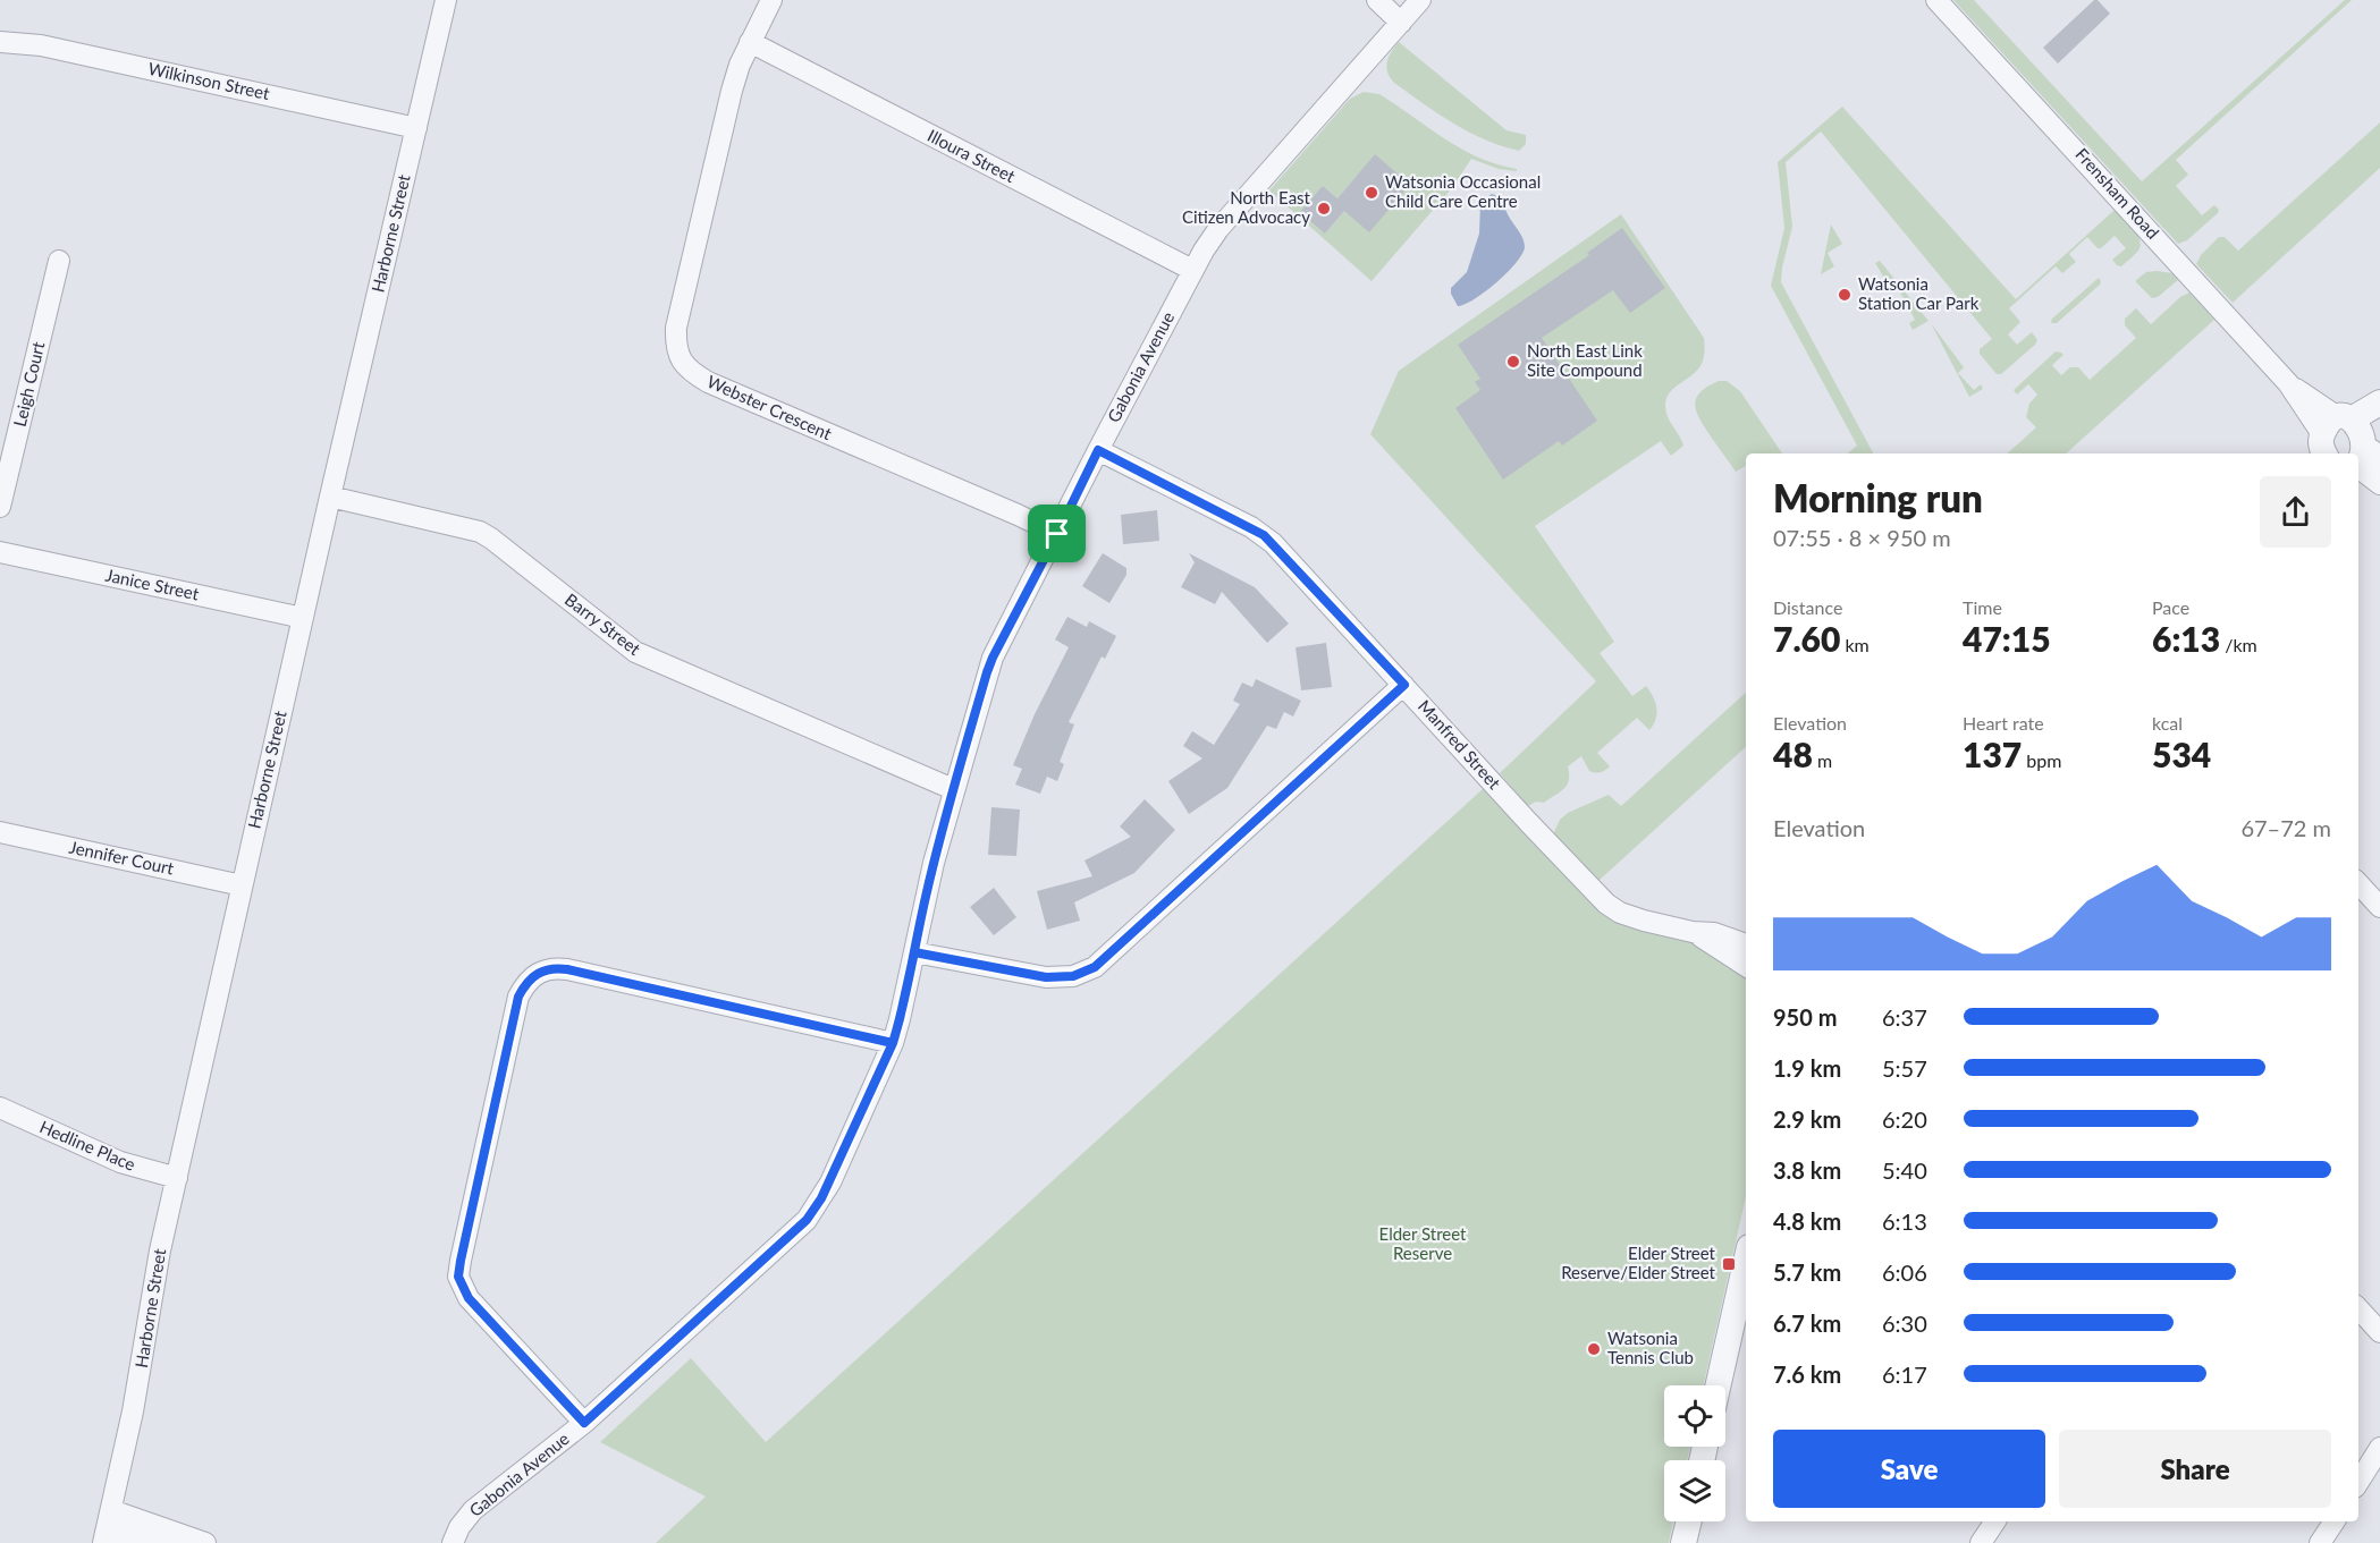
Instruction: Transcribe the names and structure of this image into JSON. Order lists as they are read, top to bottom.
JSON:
{
  "streets": {
    "street": [
      "Wilkinson Street",
      "Illoura Street",
      "Frensham Road",
      "Harborne Street",
      "Gabonia Avenue",
      "Leigh Court",
      "Webster Crescent",
      "Janice Street",
      "Barry Street",
      "Manfred Street",
      "Jennifer Court",
      "Hedline Place"
    ]
  },
  "crossings": [
    ["Wilkinson Street", "Harborne Street"],
    ["Illoura Street", "Gabonia Avenue"],
    ["Illoura Street", "Webster Crescent"],
    ["Harborne Street", "Janice Street"],
    ["Harborne Street", "Barry Street"],
    ["Harborne Street", "Jennifer Court"],
    ["Harborne Street", "Hedline Place"],
    ["Gabonia Avenue", "Webster Crescent"],
    ["Gabonia Avenue", "Barry Street"],
    ["Gabonia Avenue", "Manfred Street"]
  ],
  "parks": ["Elder Street Reserve"],
  "places": {
    "other": [
      "Watsonia Occasional Child Care Centre",
      "North East Citizen Advocacy",
      "Watsonia Station Car Park",
      "North East Link Site Compound",
      "Watsonia Tennis Club"
    ],
    "transit": ["Elder Street Reserve/Elder Street"]
  },
  "page": {
    "heading": ["Morning run", "07:55 · 8 × 950 m"],
    "stats": [
      ["Distance", "7.60 km"],
      ["Time", "47:15"],
      ["Pace", "6:13 /km"],
      ["Elevation", "48 m"],
      ["Heart rate", "137 bpm"],
      ["kcal", "534"]
    ],
    "chart": ["Elevation", "67–72 m"],
    "list": [
      {
        "name": "950 m",
        "note": "6:37"
      },
      {
        "name": "1.9 km",
        "note": "5:57"
      },
      {
        "name": "2.9 km",
        "note": "6:20"
      },
      {
        "name": "3.8 km",
        "note": "5:40"
      },
      {
        "name": "4.8 km",
        "note": "6:13"
      },
      {
        "name": "5.7 km",
        "note": "6:06"
      },
      {
        "name": "6.7 km",
        "note": "6:30"
      },
      {
        "name": "7.6 km",
        "note": "6:17"
      }
    ],
    "buttons": ["Save", "Share"]
  }
}
